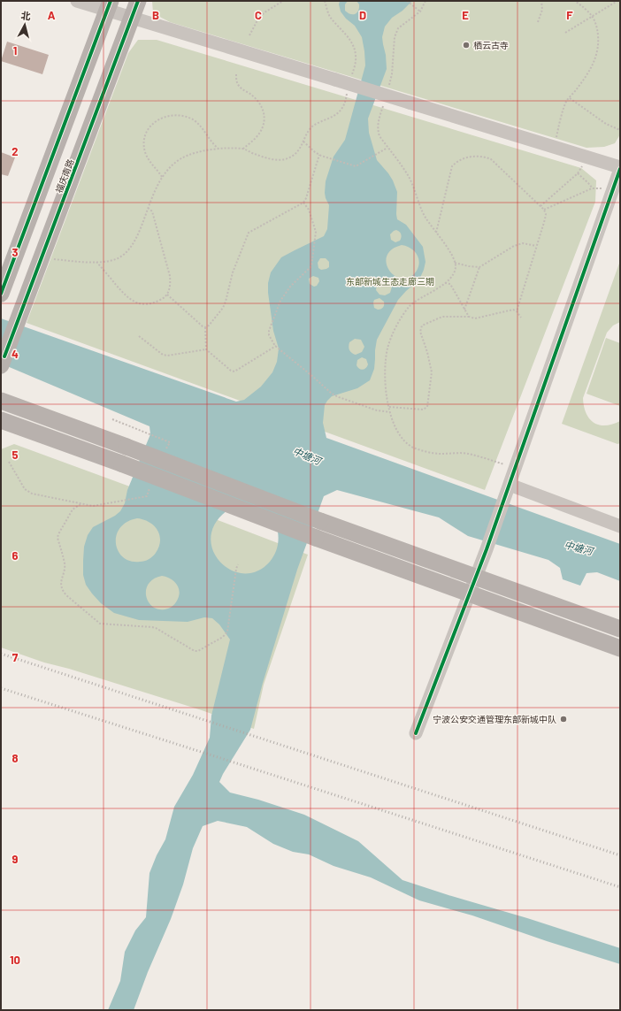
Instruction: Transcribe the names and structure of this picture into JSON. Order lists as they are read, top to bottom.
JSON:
{
  "streets": {
    "main road": ["福庆南路"]
  },
  "water": ["中塘河"],
  "parks": ["东部新城生态走廊三期"],
  "places": ["栖云古寺", "宁波公安交通管理东部新城中队"],
  "north": "top",
  "grid": {
    "columns": [
      "A",
      "B",
      "C",
      "D",
      "E",
      "F"
    ],
    "rows": [
      "1",
      "2",
      "3",
      "4",
      "5",
      "6",
      "7",
      "8",
      "9",
      "10"
    ]
  }
}
